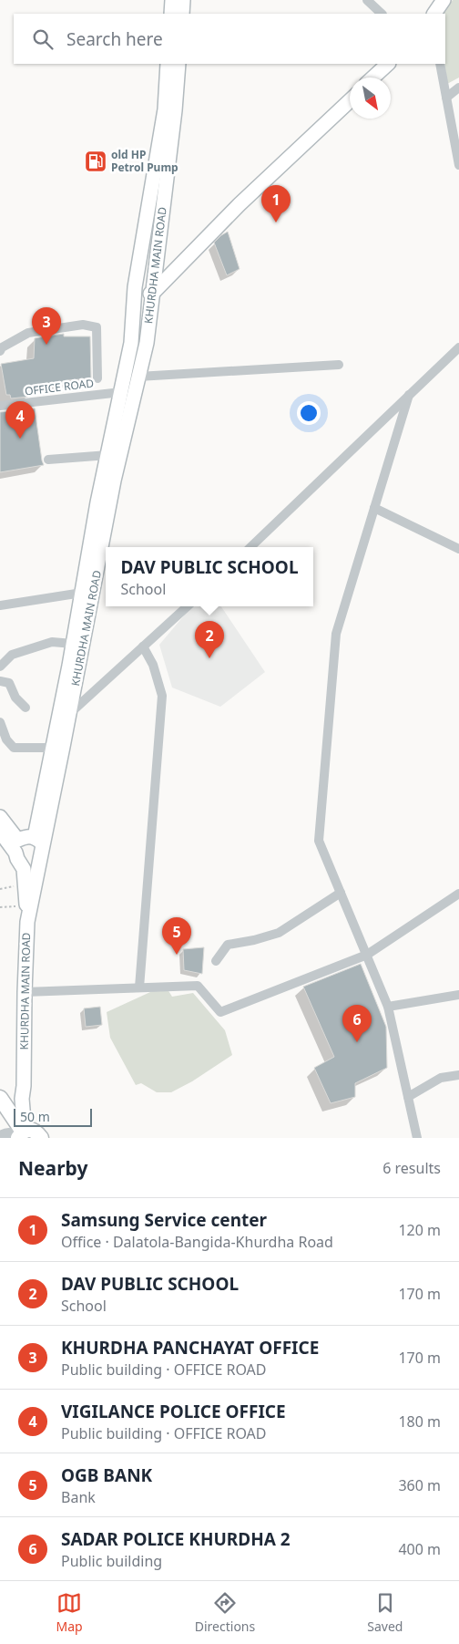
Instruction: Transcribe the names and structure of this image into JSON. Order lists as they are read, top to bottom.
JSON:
{
  "streets": {
    "main road": ["KHURDHA MAIN ROAD"],
    "street": ["OFFICE ROAD"]
  },
  "crossings": [
    ["KHURDHA MAIN ROAD", "OFFICE ROAD"]
  ],
  "places": {
    "fuel station": ["old HP Petrol Pump"]
  },
  "scale_bar": "50 m",
  "north": "bottom right",
  "page": {
    "search": "Search here",
    "pins": [
      "1",
      "3",
      "4",
      "2",
      "5",
      "6"
    ],
    "popup": ["DAV PUBLIC SCHOOL", "School"],
    "scale": "50 m",
    "heading": ["Nearby", "6 results"],
    "list": [
      {
        "mark": "1",
        "name": "Samsung Service center",
        "note": "Office · Dalatola-Bangida-Khurdha Road",
        "value": "120 m"
      },
      {
        "mark": "2",
        "name": "DAV PUBLIC SCHOOL",
        "note": "School",
        "value": "170 m"
      },
      {
        "mark": "3",
        "name": "KHURDHA PANCHAYAT OFFICE",
        "note": "Public building · OFFICE ROAD",
        "value": "170 m"
      },
      {
        "mark": "4",
        "name": "VIGILANCE POLICE OFFICE",
        "note": "Public building · OFFICE ROAD",
        "value": "180 m"
      },
      {
        "mark": "5",
        "name": "OGB BANK",
        "note": "Bank",
        "value": "360 m"
      },
      {
        "mark": "6",
        "name": "SADAR POLICE KHURDHA 2",
        "note": "Public building",
        "value": "400 m"
      }
    ],
    "nav": ["Map", "Directions", "Saved"]
  }
}
